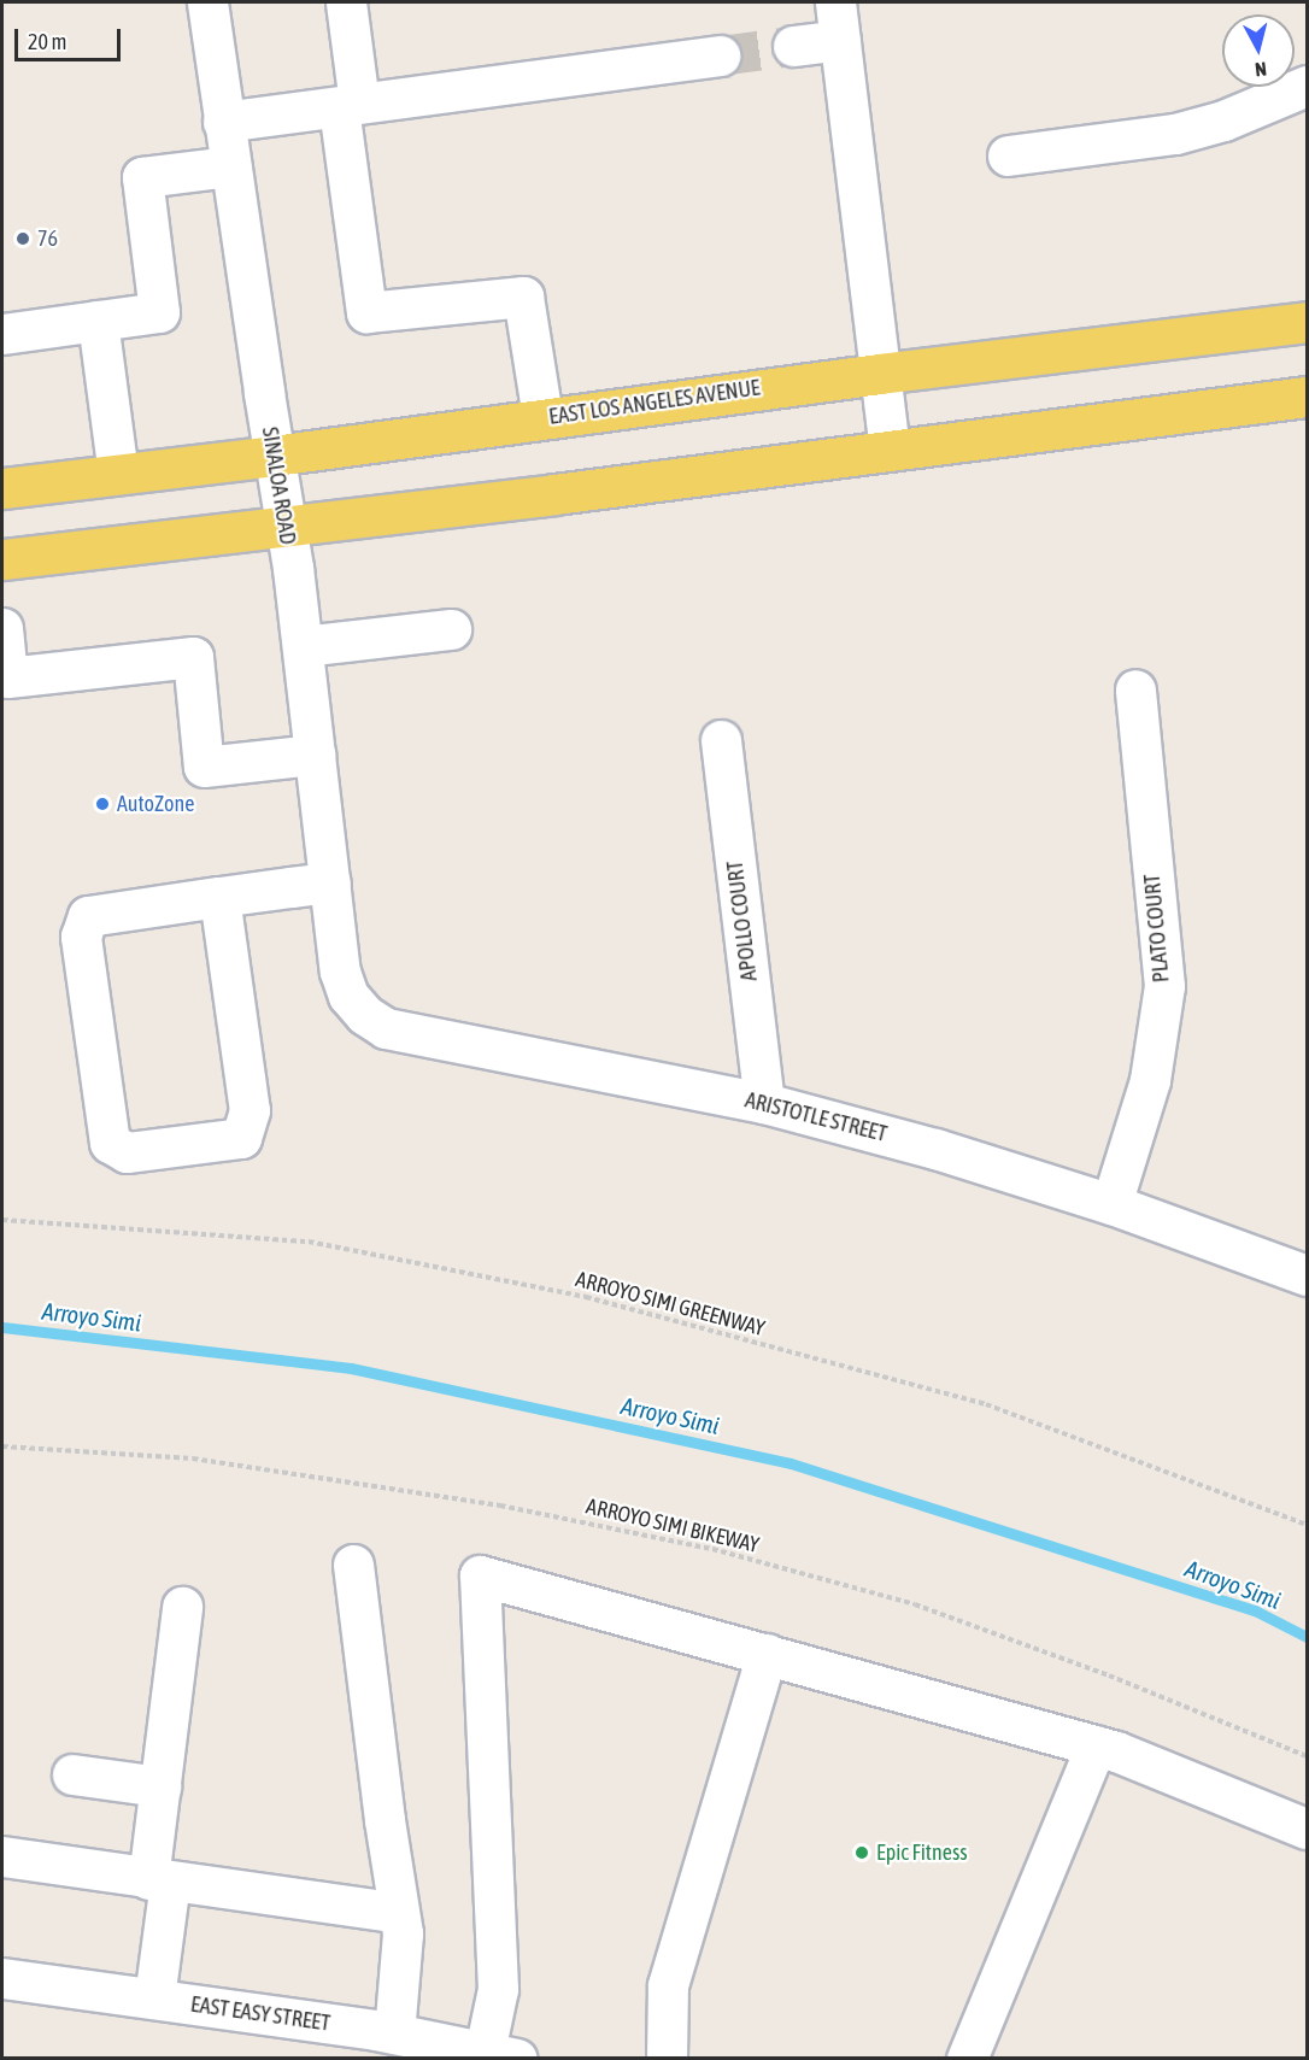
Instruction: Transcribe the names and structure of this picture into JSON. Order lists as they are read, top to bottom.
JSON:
{
  "streets": {
    "main road": ["EAST LOS ANGELES AVENUE"],
    "street": [
      "SINALOA ROAD",
      "APOLLO COURT",
      "PLATO COURT",
      "ARISTOTLE STREET",
      "EAST EASY STREET"
    ],
    "path": ["ARROYO SIMI GREENWAY", "ARROYO SIMI BIKEWAY"]
  },
  "crossings": [
    ["EAST LOS ANGELES AVENUE", "SINALOA ROAD"],
    ["SINALOA ROAD", "ARISTOTLE STREET"],
    ["APOLLO COURT", "ARISTOTLE STREET"],
    ["PLATO COURT", "ARISTOTLE STREET"]
  ],
  "water": ["Arroyo Simi"],
  "places": ["76", "AutoZone", "Epic Fitness"],
  "scale_bar": "20 m",
  "north": "bottom"
}
